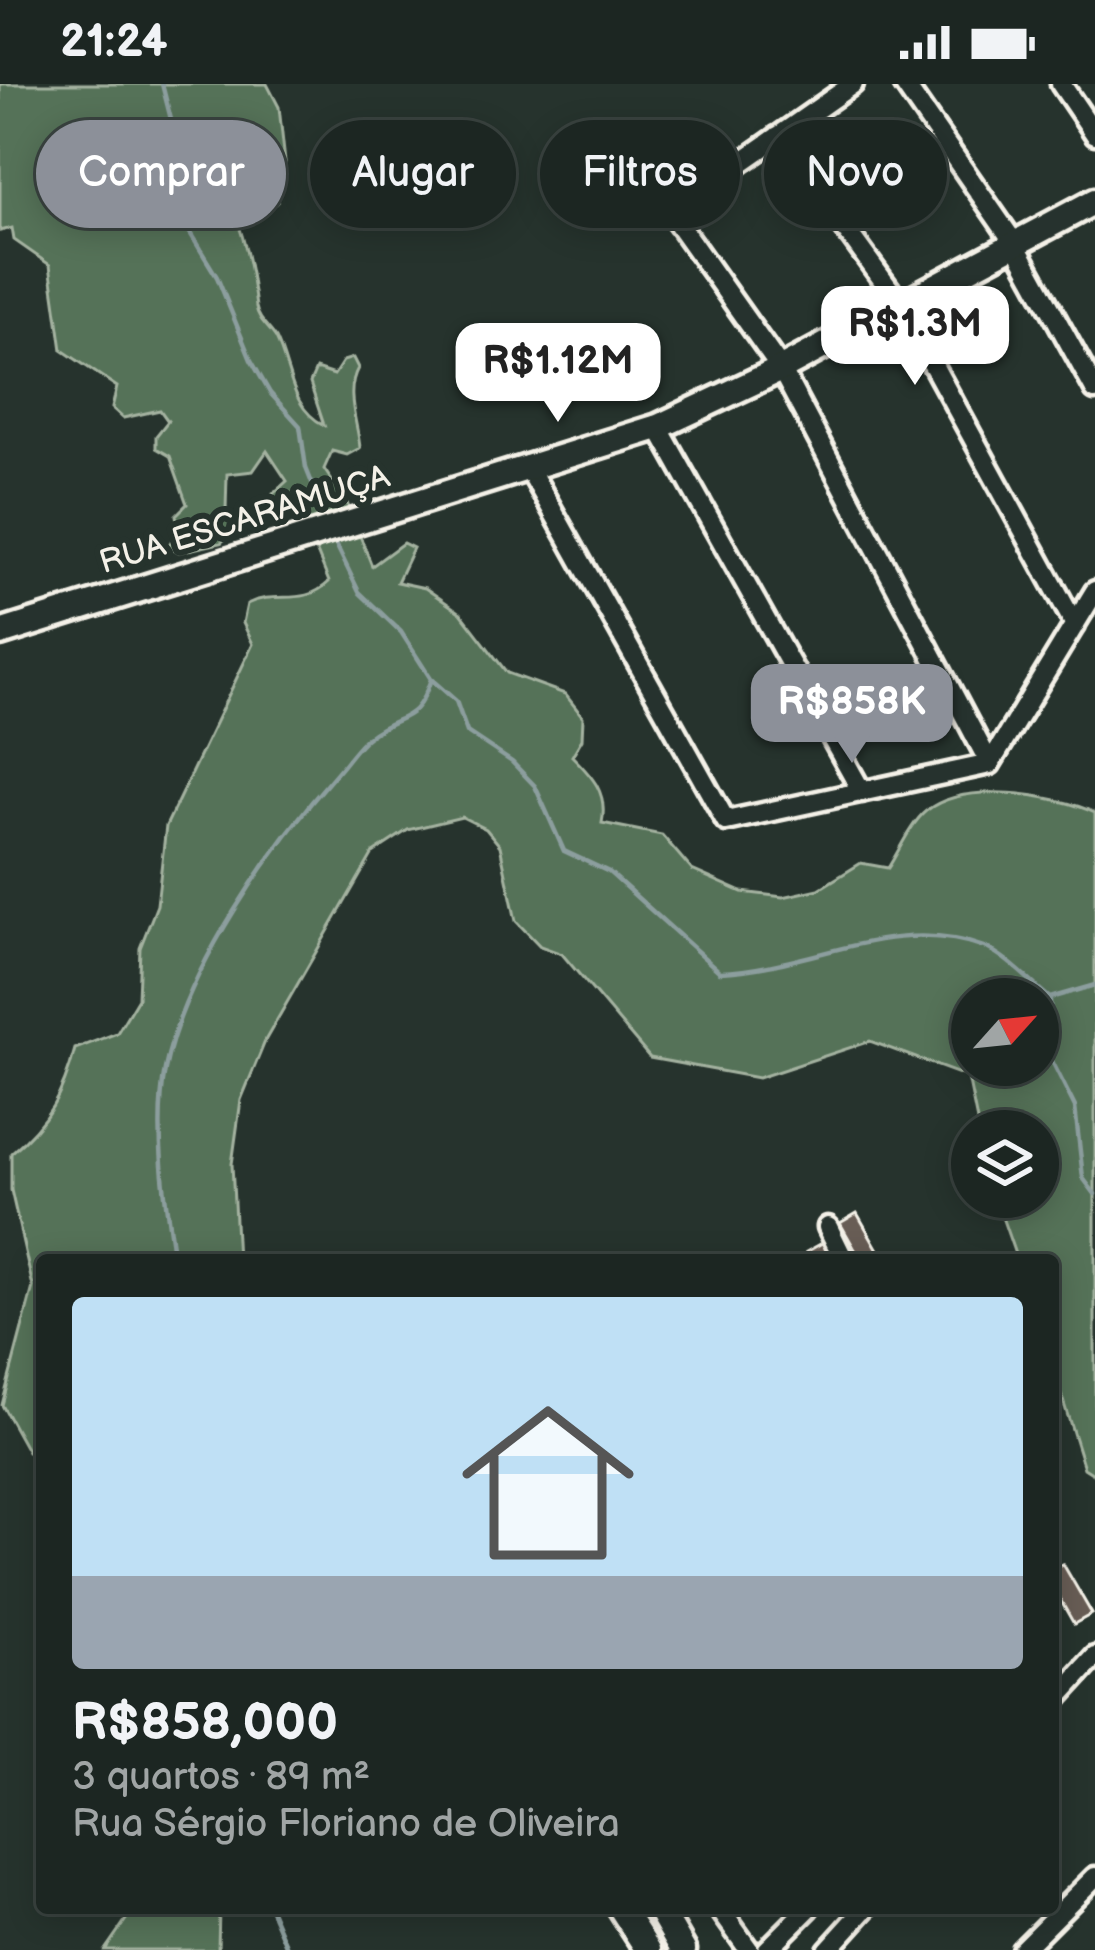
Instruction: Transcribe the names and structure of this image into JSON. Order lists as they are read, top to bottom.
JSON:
{
  "streets": {
    "street": ["RUA ESCARAMUÇA"]
  },
  "north": "top right",
  "page": {
    "status": "21:24",
    "chip": [
      "Comprar",
      "Alugar",
      "Filtros",
      "Novo"
    ],
    "price": ["R$1.3M", "R$1.12M", "R$858K"],
    "list": [
      {
        "name": "R$858,000",
        "note": "3 quartos · 89 m² · Rua Sérgio Floriano de Oliveira"
      }
    ]
  }
}
